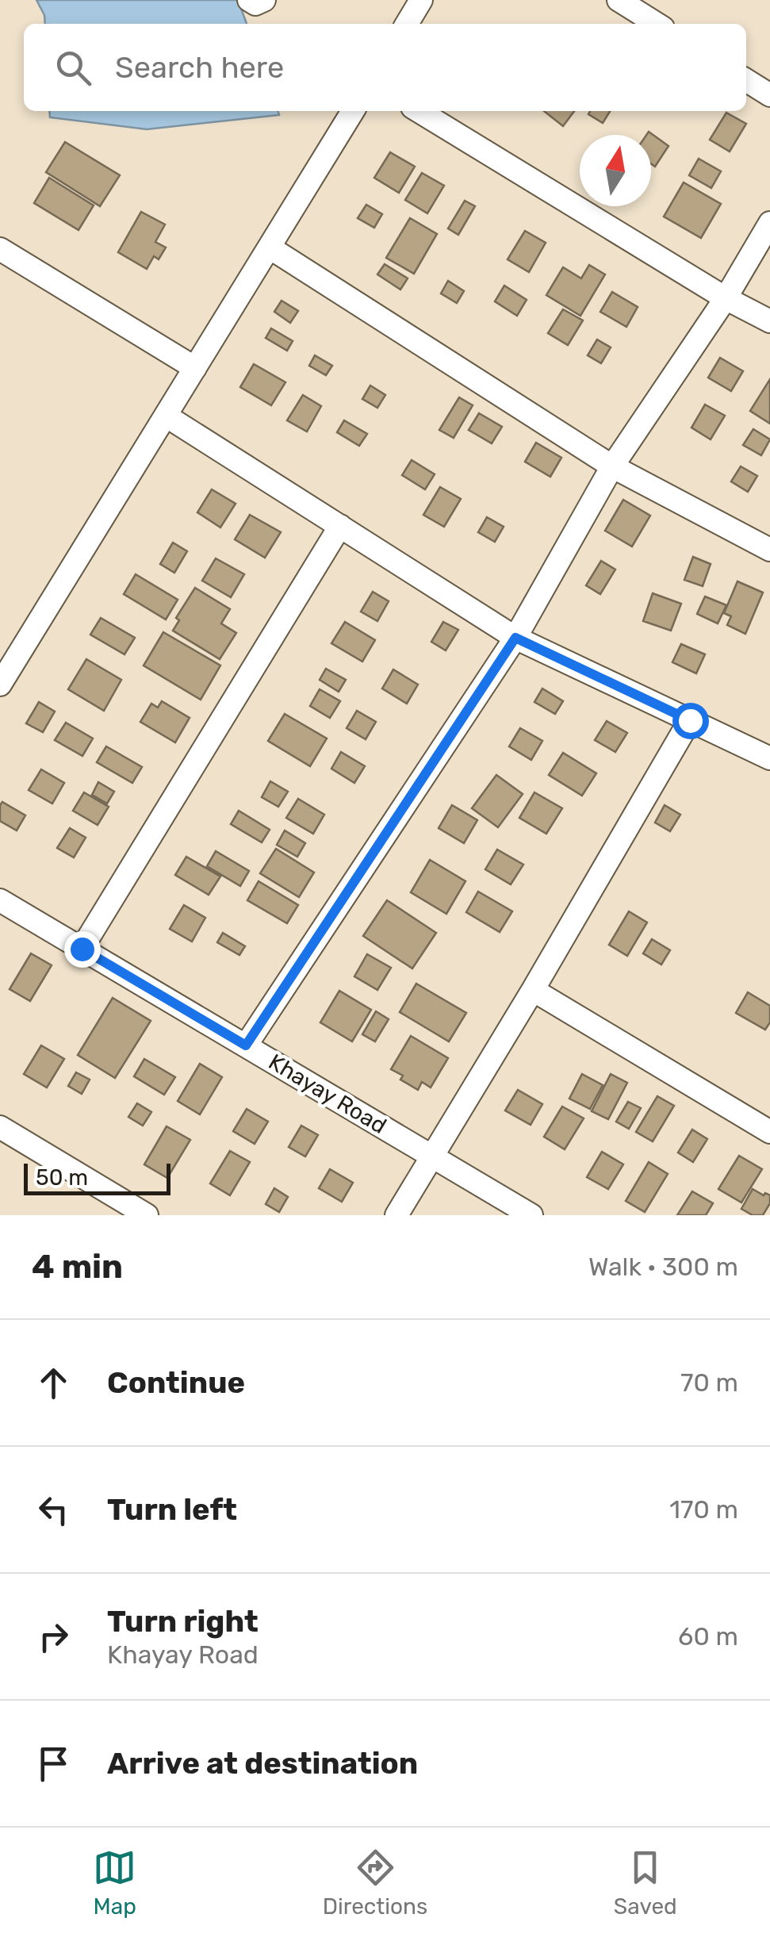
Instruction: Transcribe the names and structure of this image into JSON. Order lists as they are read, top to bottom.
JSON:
{
  "streets": {
    "street": ["Khayay Road"]
  },
  "scale_bar": "50 m",
  "north": "top",
  "page": {
    "search": "Search here",
    "scale": "50 m",
    "heading": ["4 min", "Walk · 300 m"],
    "list": [
      ["Continue", "70 m"],
      ["Turn left", "170 m"],
      ["Turn right", "Khayay Road", "60 m"],
      "Arrive at destination"
    ],
    "nav": ["Map", "Directions", "Saved"]
  }
}
